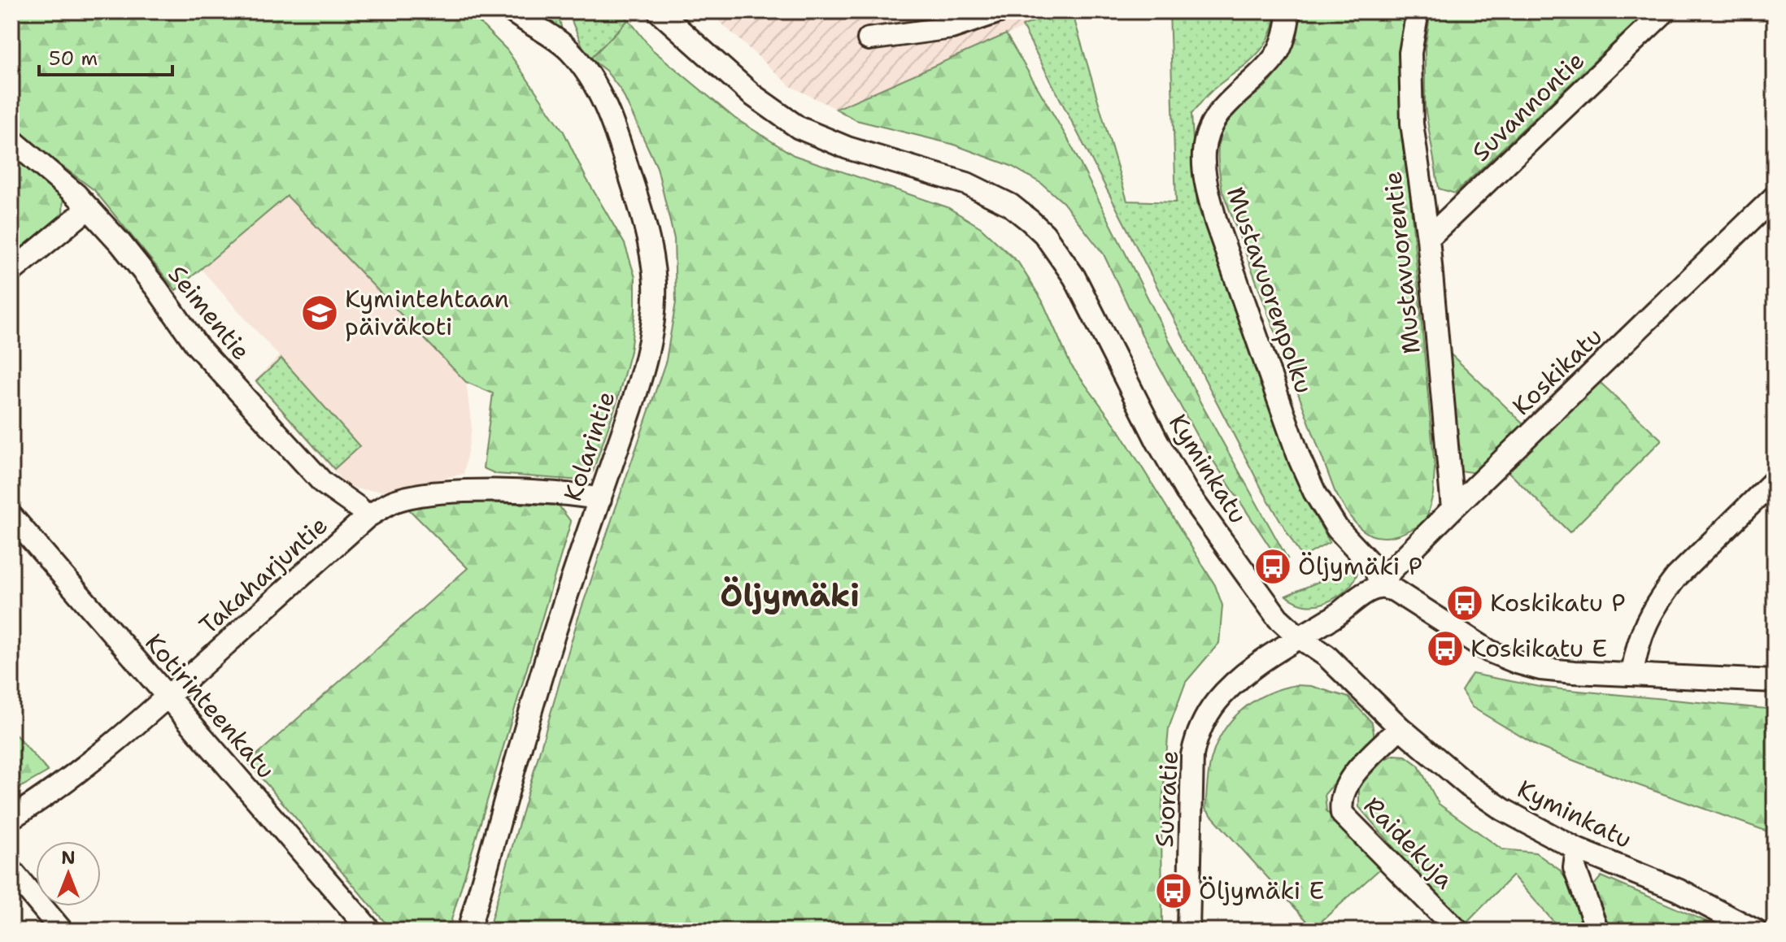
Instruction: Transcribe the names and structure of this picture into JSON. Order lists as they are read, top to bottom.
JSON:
{
  "streets": {
    "street": [
      "Suvannontie",
      "Mustavuorentie",
      "Mustavuorenpolku",
      "Seimentie",
      "Koskikatu",
      "Kolarintie",
      "Kyminkatu",
      "Takaharjuntie",
      "Kotirinteenkatu",
      "Suoratie",
      "Raidekuja"
    ]
  },
  "crossings": [
    ["Suvannontie", "Mustavuorentie"],
    ["Mustavuorentie", "Koskikatu"],
    ["Mustavuorenpolku", "Koskikatu"],
    ["Mustavuorenpolku", "Suoratie"],
    ["Seimentie", "Takaharjuntie"],
    ["Koskikatu", "Suoratie"],
    ["Kolarintie", "Takaharjuntie"],
    ["Kyminkatu", "Suoratie"],
    ["Kyminkatu", "Raidekuja"],
    ["Takaharjuntie", "Kotirinteenkatu"]
  ],
  "districts": ["Öljymäki"],
  "places": {
    "school or university": ["Kymintehtaan päiväkoti"],
    "bus stop": [
      "Öljymäki P",
      "Koskikatu P",
      "Koskikatu E",
      "Öljymäki E"
    ]
  },
  "scale_bar": "50 m",
  "north": "top"
}
